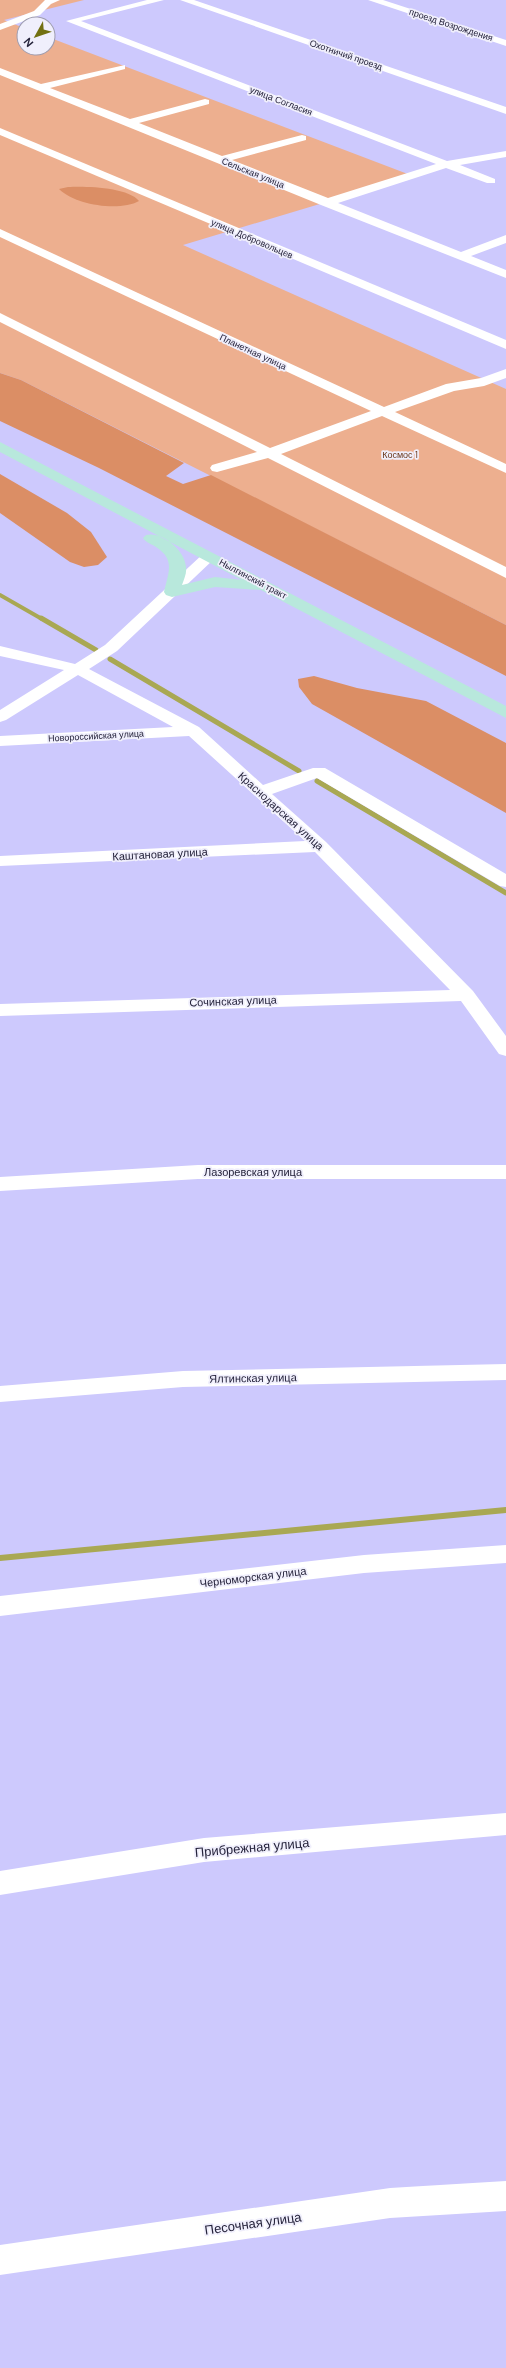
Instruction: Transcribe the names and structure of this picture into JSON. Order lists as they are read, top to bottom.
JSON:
{
  "streets": {
    "main road": ["Нылгинский тракт"],
    "street": [
      "проезд Возрождения",
      "Охотничий проезд",
      "улица Согласия",
      "Сельская улица",
      "улица Добровольцев",
      "Планетная улица",
      "Новороссийская улица",
      "Краснодарская улица",
      "Каштановая улица",
      "Сочинская улица",
      "Лазоревская улица",
      "Ялтинская улица",
      "Черноморская улица",
      "Прибрежная улица",
      "Песочная улица"
    ]
  },
  "crossings": [
    ["Новороссийская улица", "Краснодарская улица"],
    ["Краснодарская улица", "Каштановая улица"],
    ["Краснодарская улица", "Сочинская улица"]
  ],
  "parks": ["Космос 1"],
  "north": "bottom left"
}
